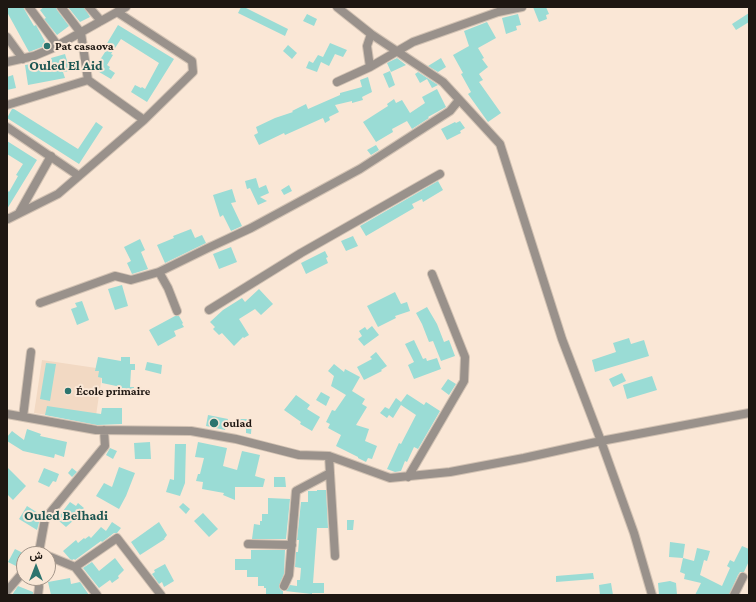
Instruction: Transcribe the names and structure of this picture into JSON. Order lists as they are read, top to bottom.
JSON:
{
  "districts": ["Ouled El Aid", "Ouled Belhadi"],
  "places": ["Pat casaova", "École primaire", "oulad"],
  "north": "top"
}
